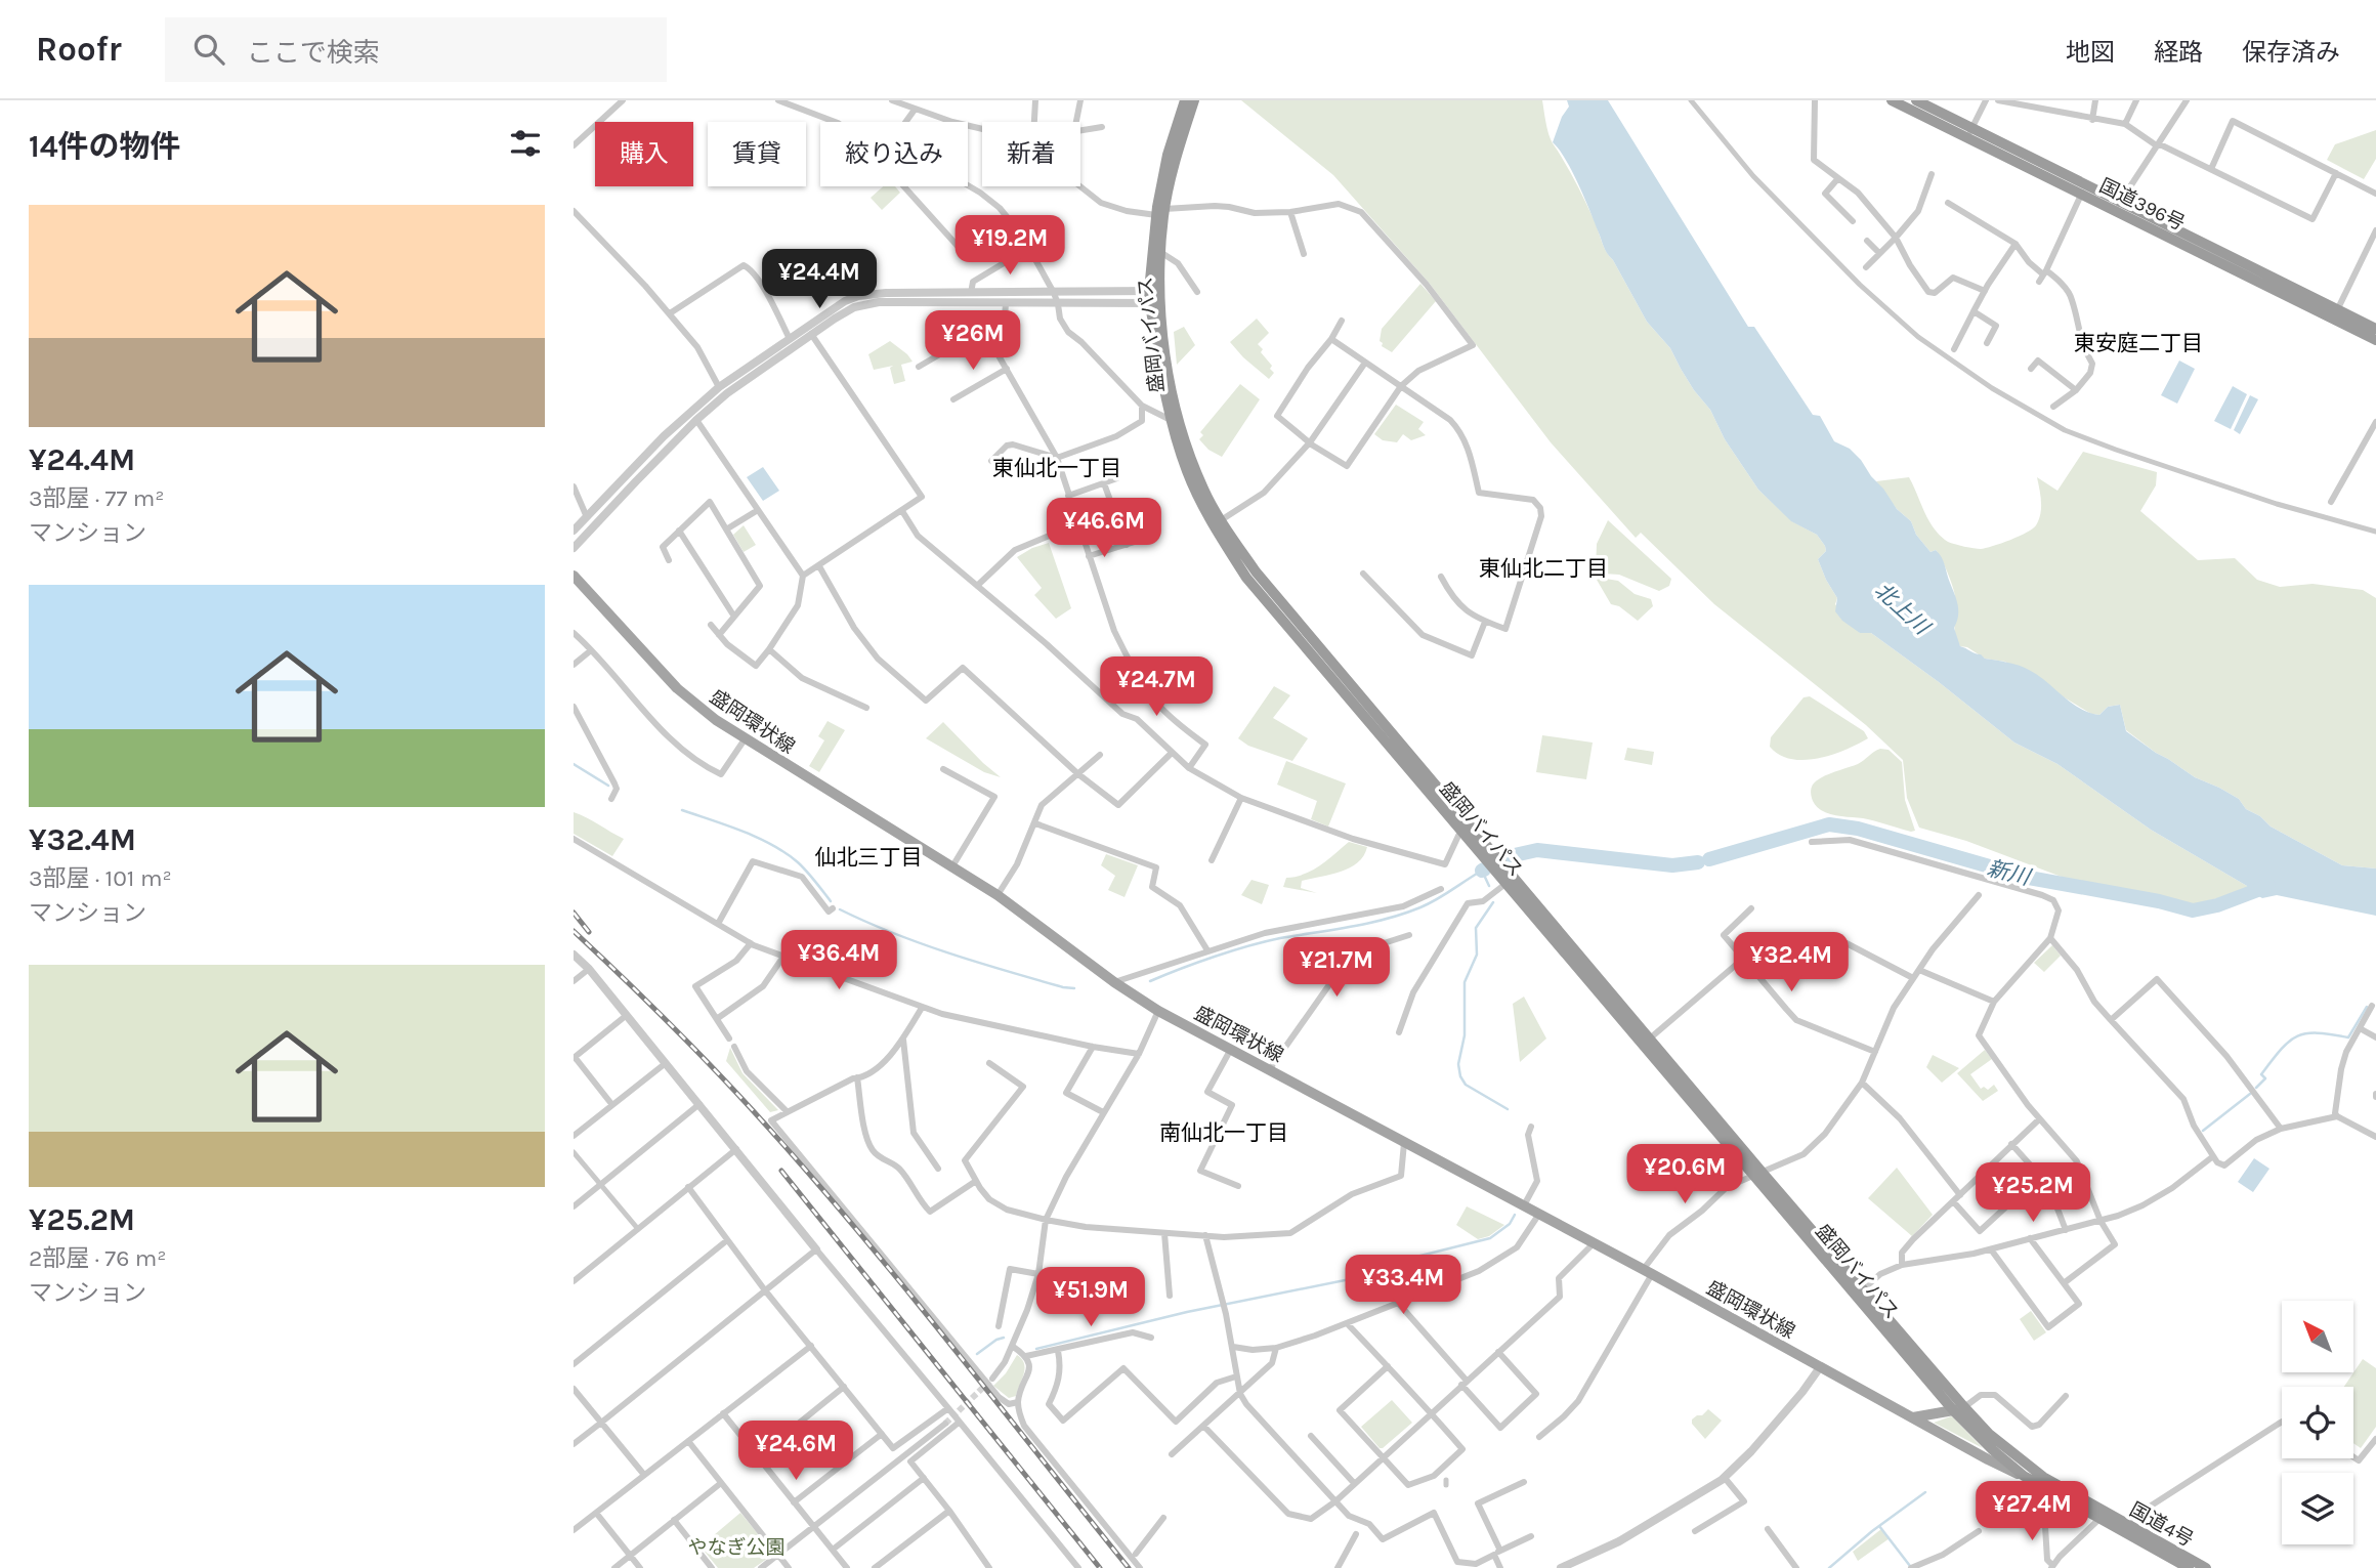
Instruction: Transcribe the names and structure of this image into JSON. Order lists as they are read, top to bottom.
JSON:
{
  "streets": {
    "highway": ["国道396号", "盛岡バイパス", "国道4号"],
    "main road": ["盛岡環状線"]
  },
  "crossings": [
    ["盛岡バイパス", "盛岡環状線"],
    ["盛岡バイパス", "国道4号"],
    ["盛岡環状線", "国道4号"]
  ],
  "districts": [
    "東安庭二丁目",
    "東仙北一丁目",
    "東仙北二丁目",
    "仙北三丁目",
    "南仙北一丁目"
  ],
  "water": ["北上川", "新川"],
  "parks": ["やなぎ公園"],
  "north": "top left",
  "page": {
    "header": "Roofr",
    "search": "ここで検索",
    "nav": ["地図", "経路", "保存済み"],
    "heading": "14件の物件",
    "chip": [
      "購入",
      "賃貸",
      "絞り込み",
      "新着"
    ],
    "list": [
      {
        "name": "¥24.4M",
        "note": "3部屋 · 77 m² · マンション"
      },
      {
        "name": "¥32.4M",
        "note": "3部屋 · 101 m² · マンション"
      },
      {
        "name": "¥25.2M",
        "note": "2部屋 · 76 m² · マンション"
      }
    ],
    "price": [
      "¥19.2M",
      "¥24.4M",
      "¥26M",
      "¥46.6M",
      "¥24.7M",
      "¥36.4M",
      "¥32.4M",
      "¥21.7M",
      "¥20.6M",
      "¥25.2M",
      "¥33.4M",
      "¥51.9M",
      "¥24.6M",
      "¥27.4M"
    ]
  }
}
